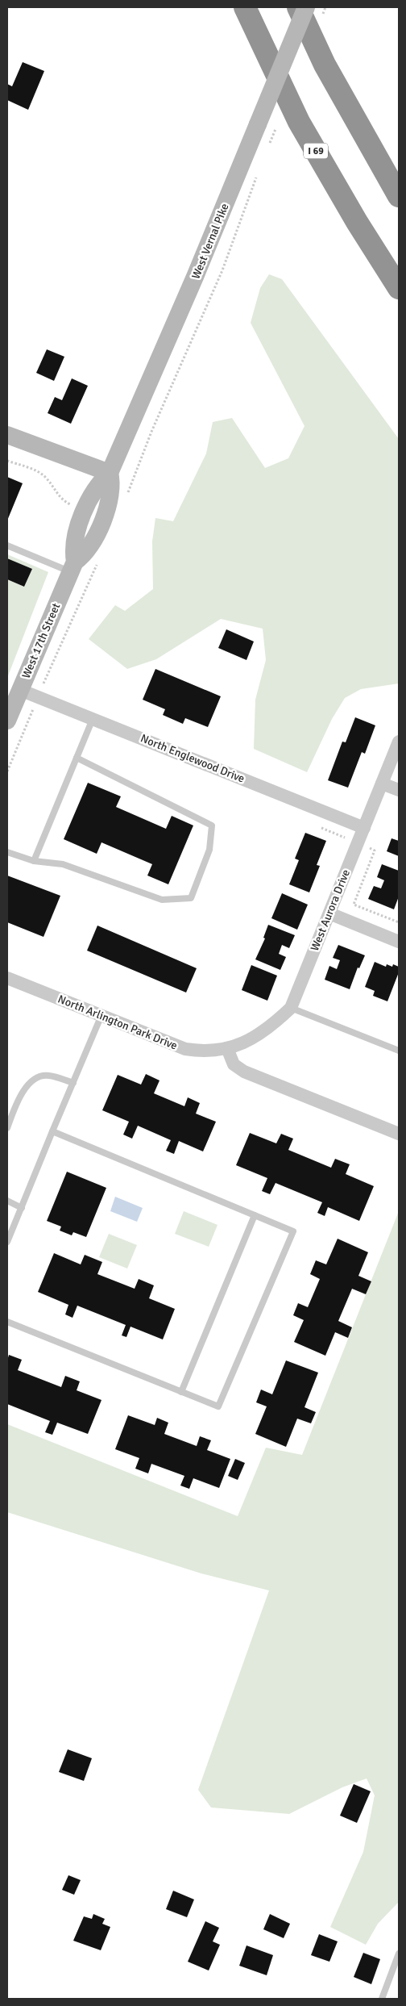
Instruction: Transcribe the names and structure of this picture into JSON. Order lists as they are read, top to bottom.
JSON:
{
  "streets": {
    "highway": ["I 69"],
    "main road": ["West Vernal Pike", "West 17th Street"],
    "street": ["North Englewood Drive", "West Aurora Drive", "North Arlington Park Drive"]
  },
  "crossings": [
    ["West Vernal Pike", "West 17th Street"],
    ["West 17th Street", "North Englewood Drive"],
    ["North Englewood Drive", "West Aurora Drive"],
    ["West Aurora Drive", "North Arlington Park Drive"]
  ]
}
